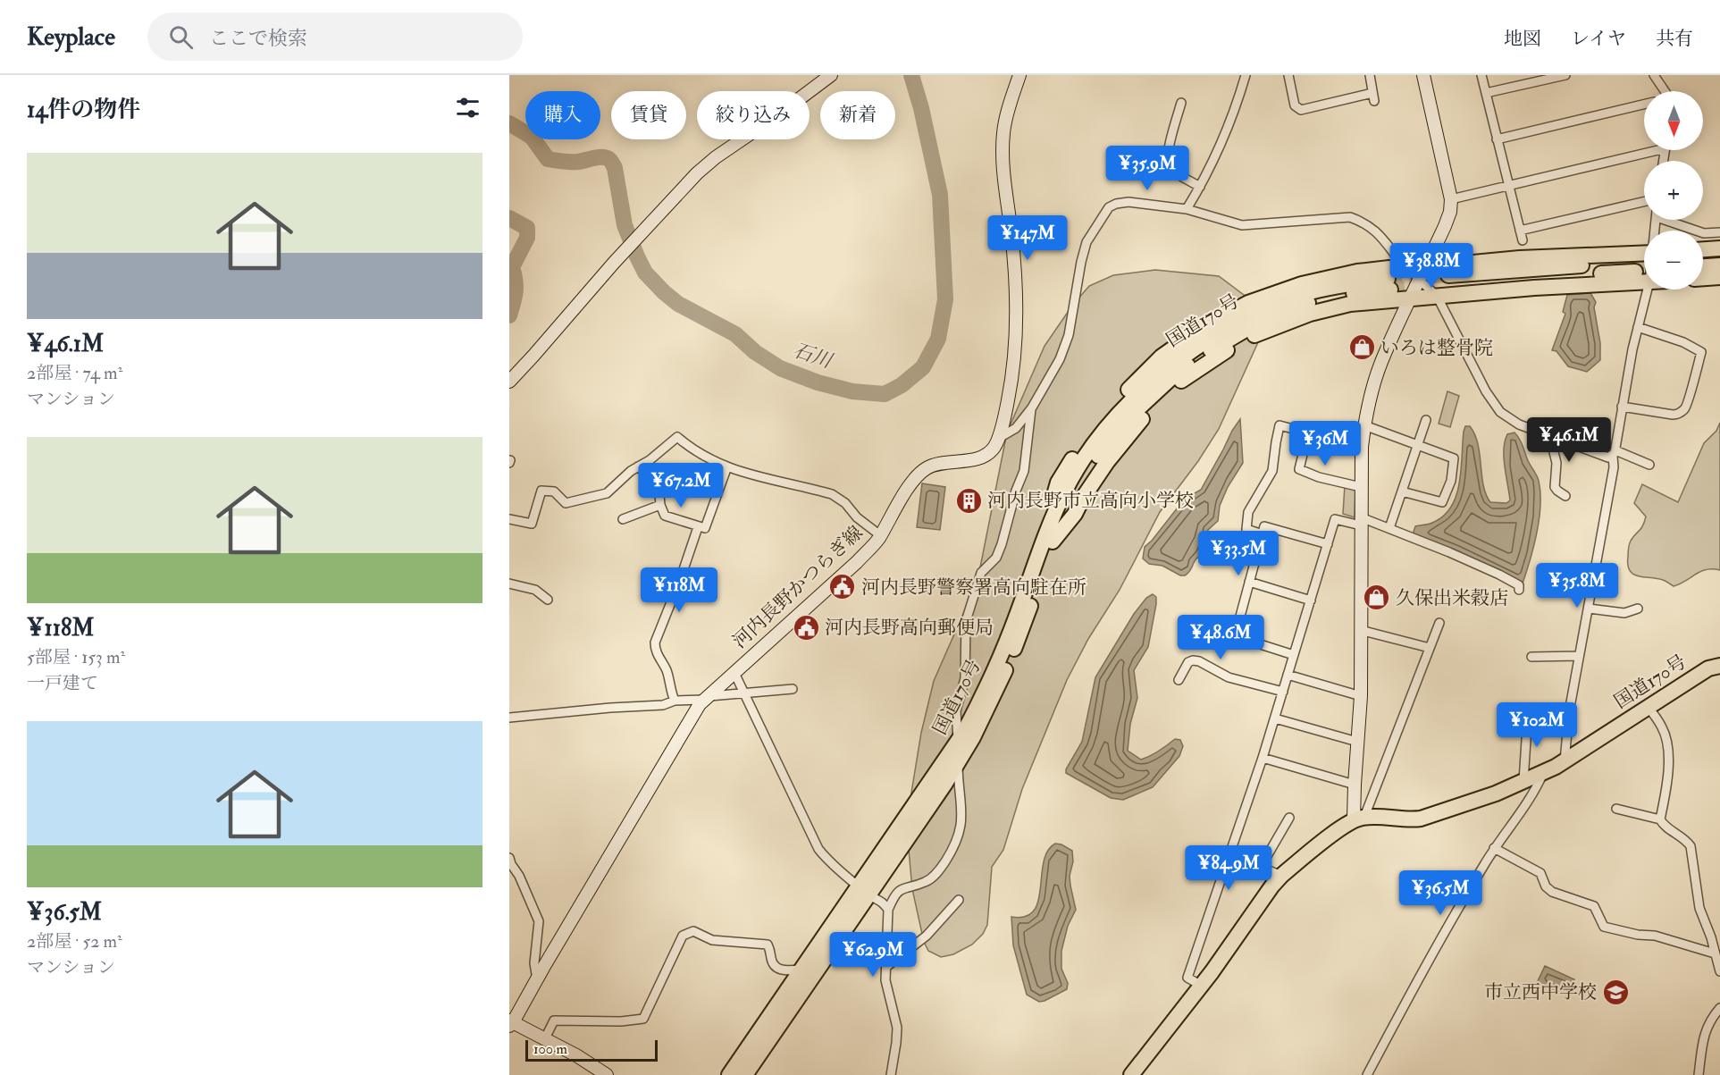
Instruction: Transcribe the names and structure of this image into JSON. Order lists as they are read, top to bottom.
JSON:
{
  "streets": {
    "highway": ["国道170号"],
    "main road": ["河内長野かつらぎ線"]
  },
  "water": ["石川"],
  "places": {
    "shop": ["いろは整骨院", "久保出米穀店"],
    "building": ["河内長野市立高向小学校"],
    "public building": ["河内長野警察署高向駐在所", "河内長野高向郵便局"],
    "school or university": ["市立西中学校"]
  },
  "scale_bar": "100 m",
  "north": "bottom",
  "page": {
    "header": "Keyplace",
    "search": "ここで検索",
    "nav": ["地図", "レイヤ", "共有"],
    "heading": "14件の物件",
    "map_buttons": ["+", "−"],
    "chip": [
      "購入",
      "賃貸",
      "絞り込み",
      "新着"
    ],
    "list": [
      {
        "name": "¥46.1M",
        "note": "2部屋 · 74 m² · マンション"
      },
      {
        "name": "¥118M",
        "note": "5部屋 · 153 m² · 一戸建て"
      },
      {
        "name": "¥36.5M",
        "note": "2部屋 · 52 m² · マンション"
      }
    ],
    "price": [
      "¥35.9M",
      "¥147M",
      "¥38.8M",
      "¥46.1M",
      "¥36M",
      "¥67.2M",
      "¥33.5M",
      "¥35.8M",
      "¥118M",
      "¥48.6M",
      "¥102M",
      "¥84.9M",
      "¥36.5M",
      "¥62.9M"
    ],
    "scale": "100 m"
  }
}
